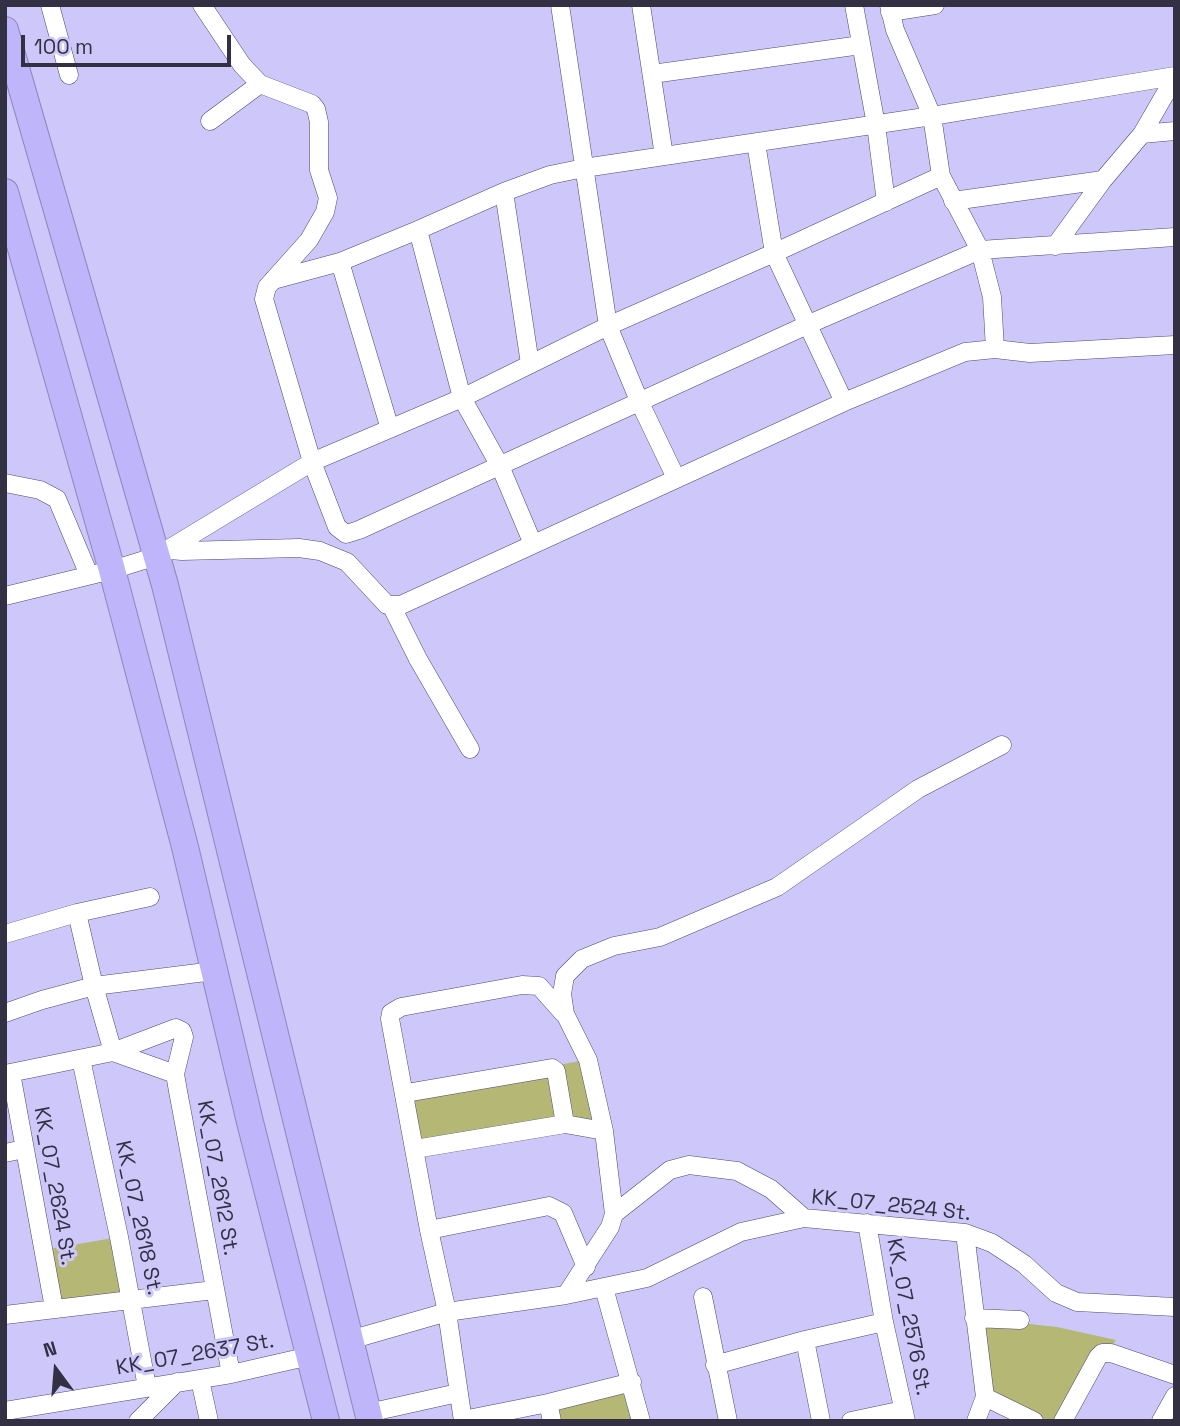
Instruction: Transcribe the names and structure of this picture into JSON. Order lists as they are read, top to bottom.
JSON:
{
  "streets": {
    "street": [
      "KK_07_2612 St.",
      "KK_07_2624 St.",
      "KK_07_2524 St.",
      "KK_07_2618 St.",
      "KK_07_2576 St.",
      "KK_07_2637 St."
    ]
  },
  "crossings": [
    ["KK_07_2612 St.", "KK_07_2637 St."],
    ["KK_07_2524 St.", "KK_07_2576 St."],
    ["KK_07_2618 St.", "KK_07_2637 St."]
  ],
  "scale_bar": "100 m",
  "north": "top"
}
